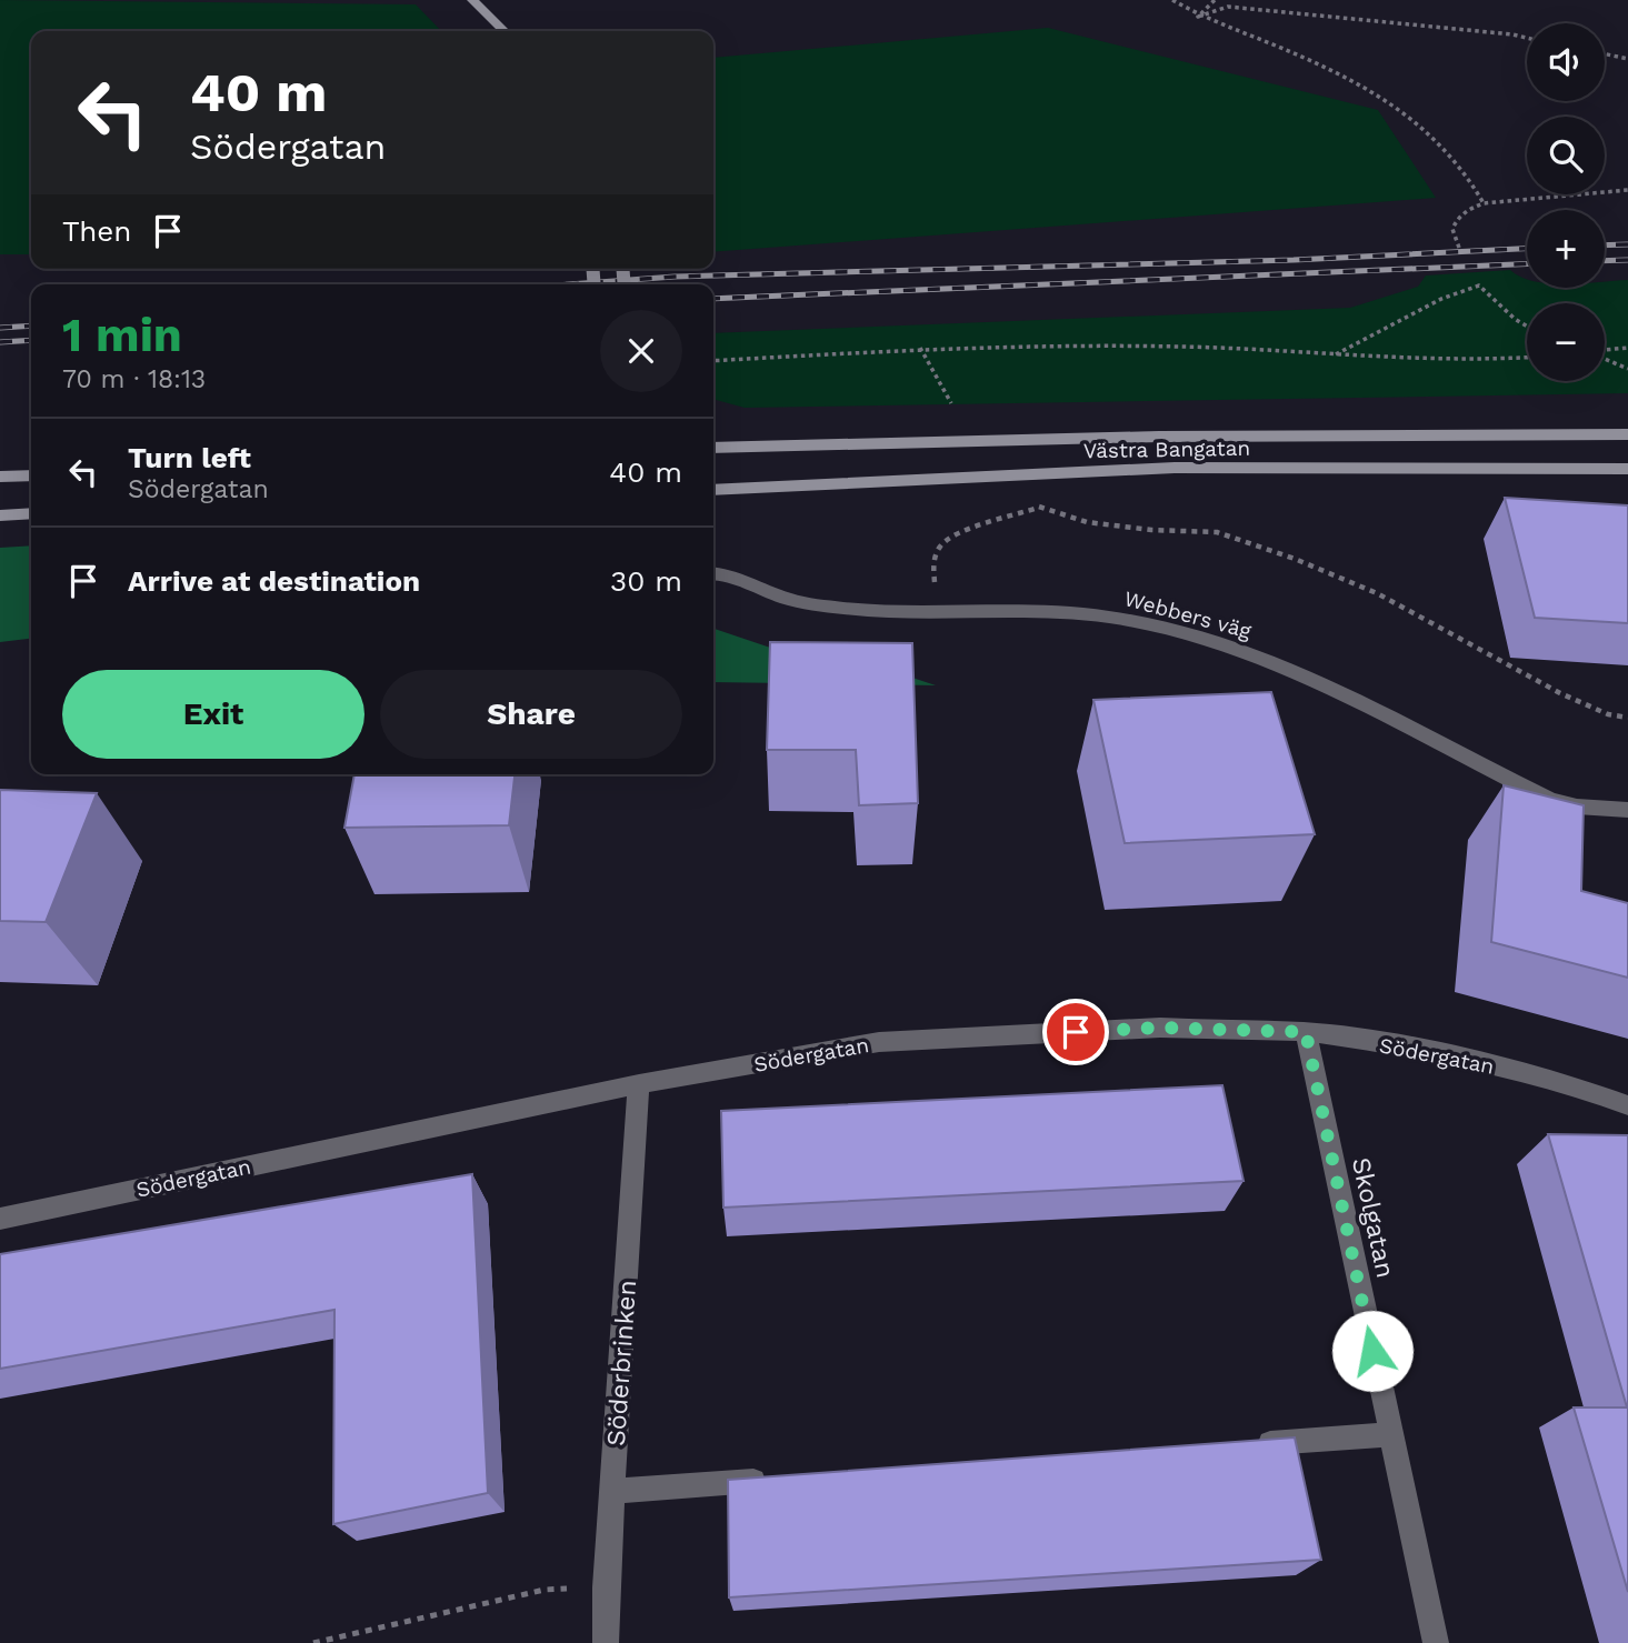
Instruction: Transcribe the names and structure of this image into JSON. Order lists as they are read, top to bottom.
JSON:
{
  "streets": {
    "street": [
      "Västra Bangatan",
      "Webbers väg",
      "Södergatan",
      "Skolgatan",
      "Söderbrinken"
    ]
  },
  "crossings": [
    ["Södergatan", "Skolgatan"],
    ["Södergatan", "Söderbrinken"]
  ],
  "page": {
    "map_buttons": ["+", "−"],
    "turn": ["40 m", "Södergatan"],
    "then": "Then",
    "heading": ["1 min", "70 m · 18:13"],
    "list": [
      {
        "name": "Turn left",
        "note": "Södergatan",
        "value": "40 m"
      },
      {
        "name": "Arrive at destination",
        "value": "30 m"
      }
    ],
    "buttons": ["Exit", "Share"]
  }
}
